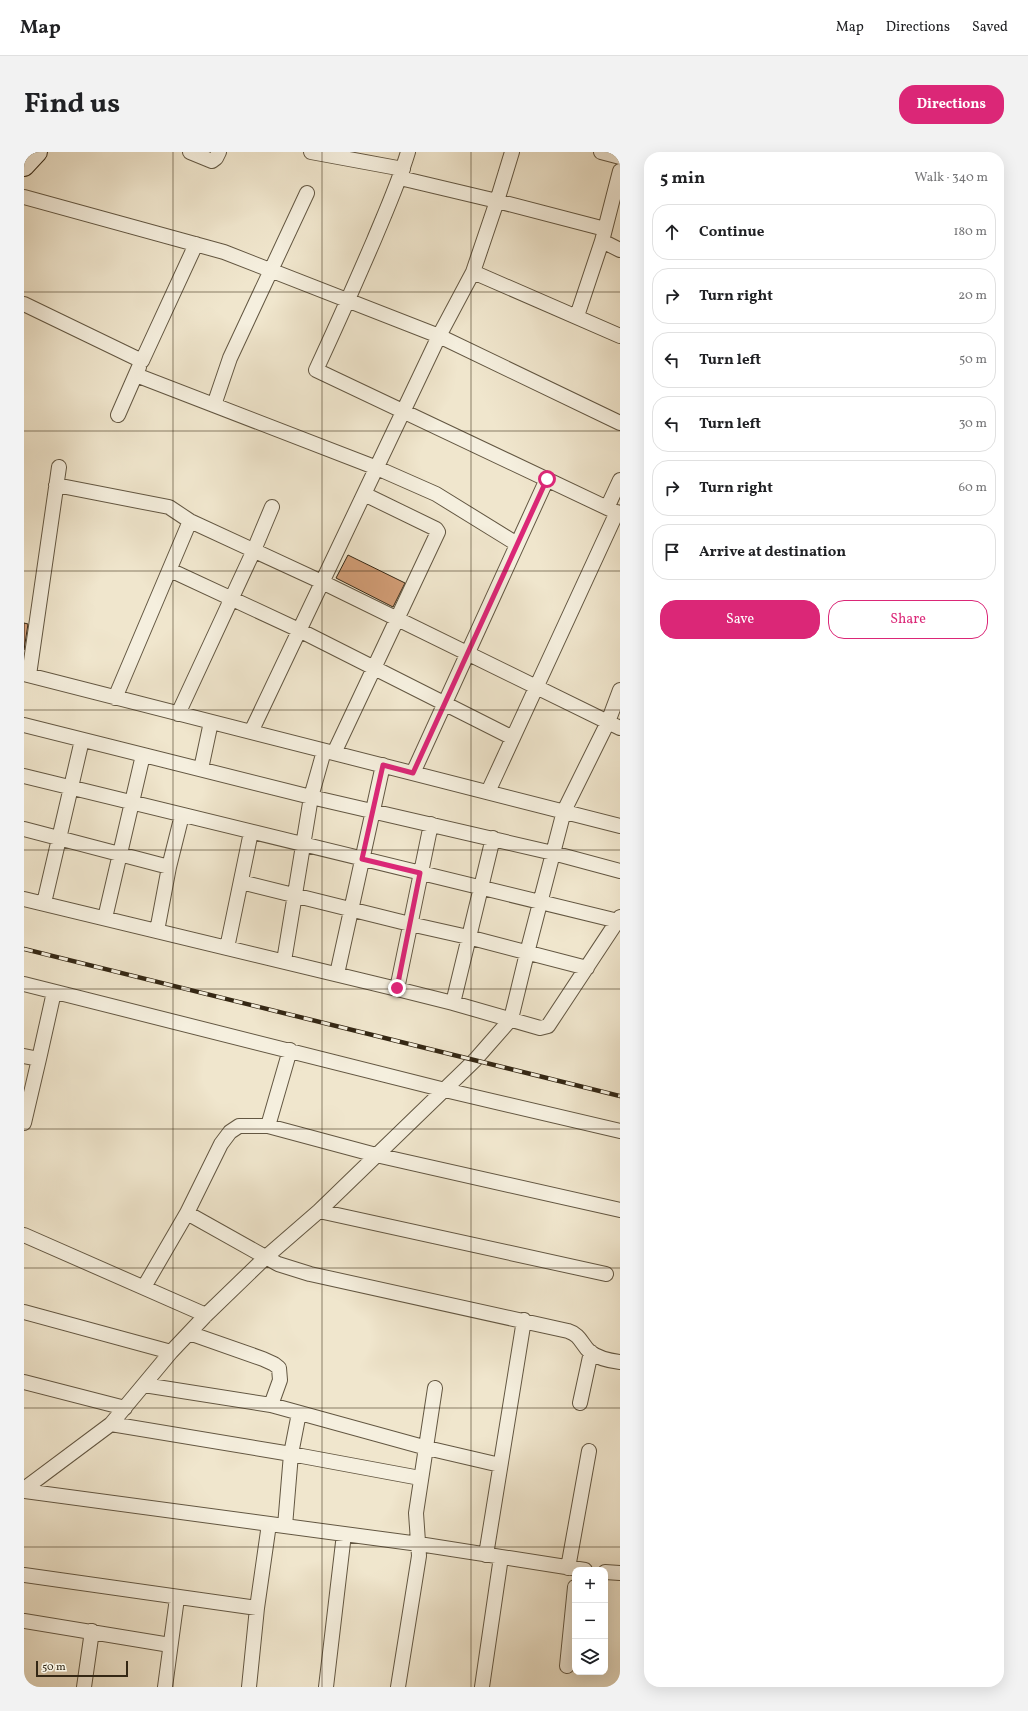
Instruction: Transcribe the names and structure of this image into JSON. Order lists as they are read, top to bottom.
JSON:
{
  "scale_bar": "50 m",
  "page": {
    "header": "Map",
    "nav": ["Map", "Directions", "Saved"],
    "title": "Find us",
    "buttons": [
      "Directions",
      ["Save", "Share"]
    ],
    "heading": ["5 min", "Walk · 340 m"],
    "list": [
      ["Continue", "180 m"],
      ["Turn right", "20 m"],
      ["Turn left", "50 m"],
      ["Turn left", "30 m"],
      ["Turn right", "60 m"],
      "Arrive at destination"
    ],
    "map_buttons": ["+", "−"],
    "scale": "50 m"
  }
}
